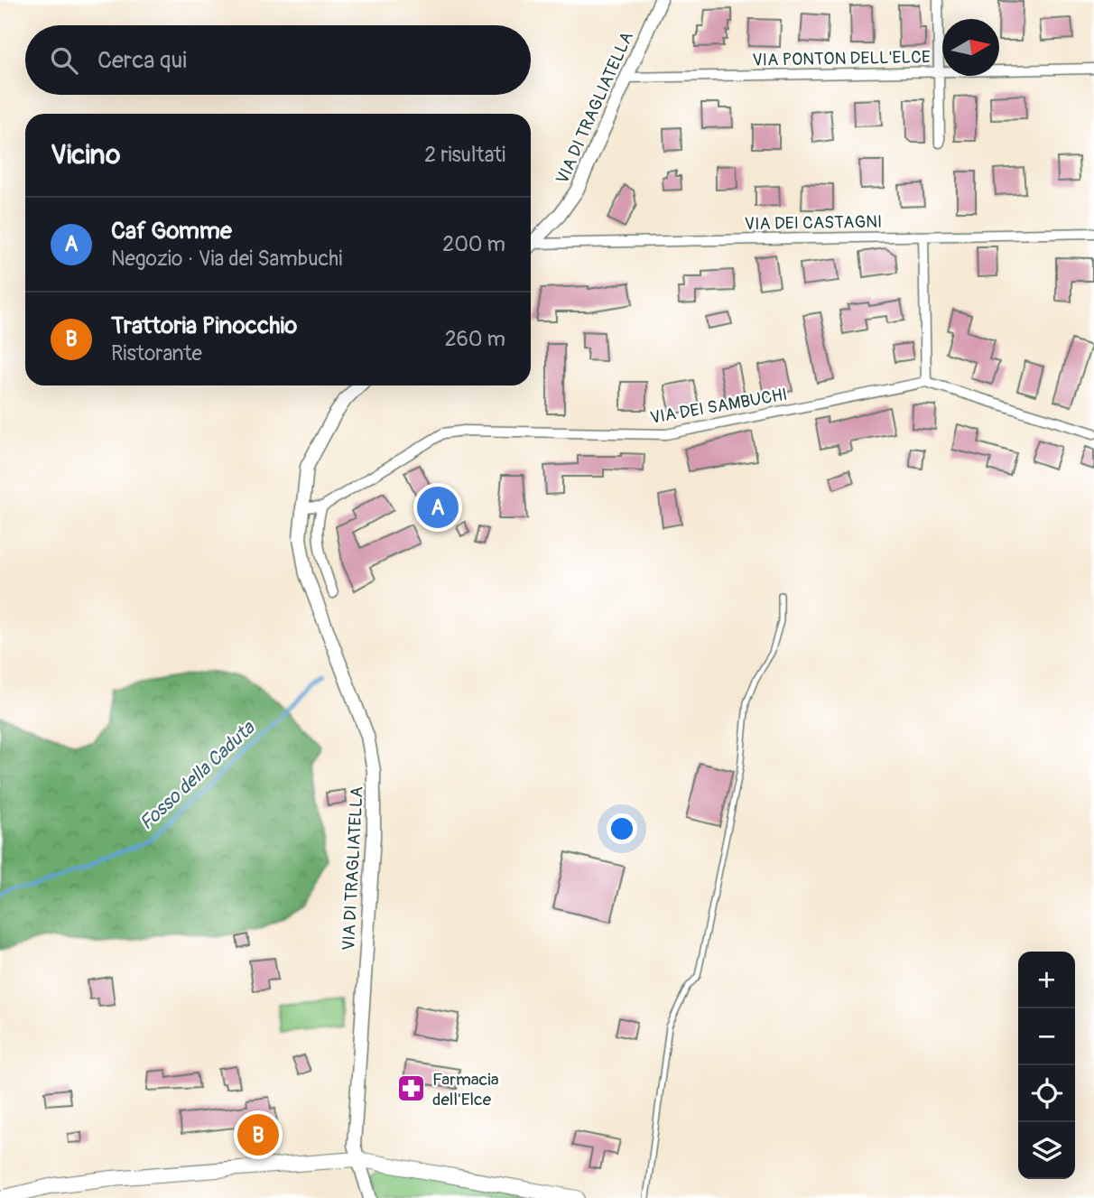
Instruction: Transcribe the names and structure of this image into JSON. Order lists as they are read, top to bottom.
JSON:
{
  "streets": {
    "street": [
      "VIA PONTON DELL'ELCE",
      "VIA DI TRAGLIATELLA",
      "VIA DEI CASTAGNI",
      "VIA DEI SAMBUCHI"
    ]
  },
  "crossings": [
    ["VIA PONTON DELL'ELCE", "VIA DI TRAGLIATELLA"],
    ["VIA DI TRAGLIATELLA", "VIA DEI SAMBUCHI"]
  ],
  "water": ["Fosso della Caduta"],
  "places": {
    "pharmacy": ["Farmacia dell'Elce"]
  },
  "north": "right",
  "page": {
    "search": "Cerca qui",
    "heading": ["Vicino", "2 risultati"],
    "list": [
      {
        "mark": "A",
        "name": "Caf Gomme",
        "note": "Negozio · Via dei Sambuchi",
        "value": "200 m"
      },
      {
        "mark": "B",
        "name": "Trattoria Pinocchio",
        "note": "Ristorante",
        "value": "260 m"
      }
    ],
    "pins": ["A", "B"],
    "map_buttons": ["+", "−"]
  }
}
